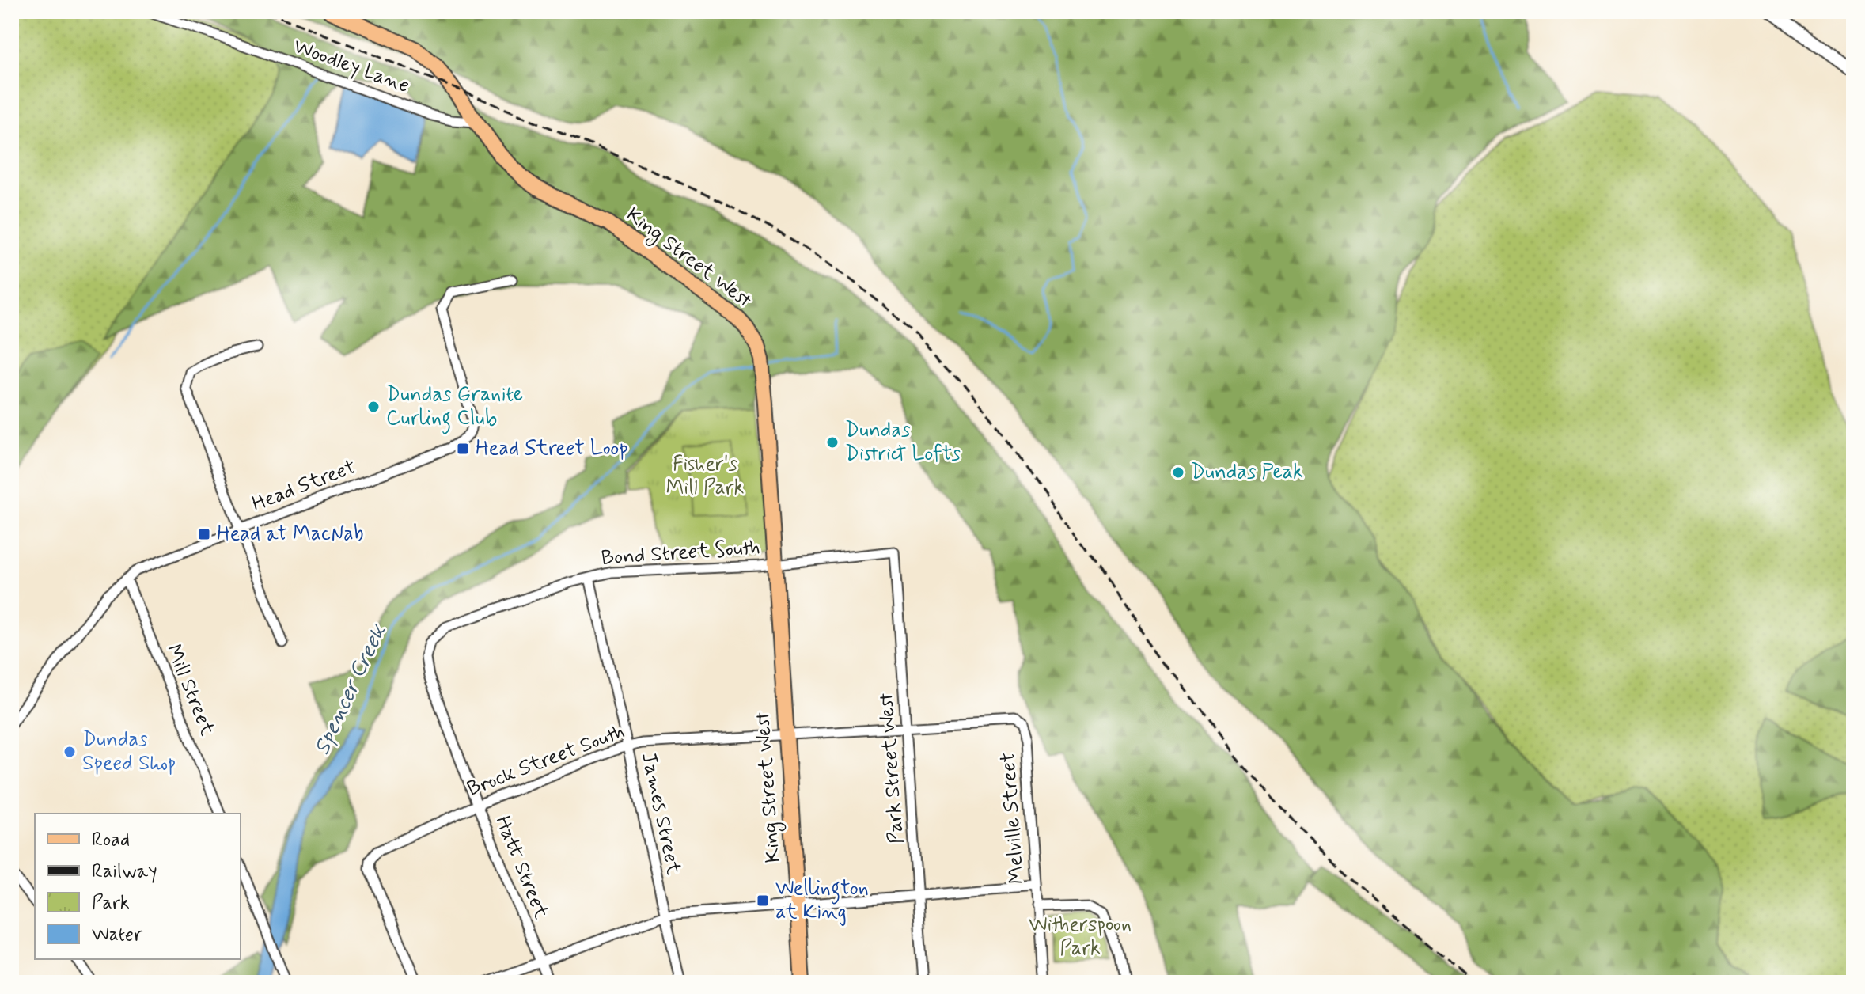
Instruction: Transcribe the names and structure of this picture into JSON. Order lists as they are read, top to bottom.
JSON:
{
  "streets": {
    "main road": ["King Street West"],
    "street": [
      "Woodley Lane",
      "Head Street",
      "Bond Street South",
      "Mill Street",
      "Brock Street South",
      "Park Street West",
      "James Street",
      "Melville Street",
      "Hatt Street"
    ]
  },
  "crossings": [
    ["Woodley Lane", "King Street West"],
    ["King Street West", "Bond Street South"],
    ["King Street West", "Brock Street South"],
    ["Head Street", "Mill Street"],
    ["Bond Street South", "Park Street West"],
    ["Bond Street South", "James Street"],
    ["Bond Street South", "Hatt Street"],
    ["Brock Street South", "Park Street West"],
    ["Brock Street South", "James Street"],
    ["Brock Street South", "Melville Street"],
    ["Brock Street South", "Hatt Street"]
  ],
  "water": ["Spencer Creek"],
  "parks": ["Fisher's Mill Park", "Witherspoon Park"],
  "places": {
    "other": [
      "Dundas Granite Curling Club",
      "Dundas District Lofts",
      "Dundas Peak",
      "Dundas Speed Shop"
    ],
    "transit": ["Head Street Loop", "Head at MacNab", "Wellington at King"]
  },
  "legend": [
    "Road",
    "Railway",
    "Park",
    "Water"
  ]
}
